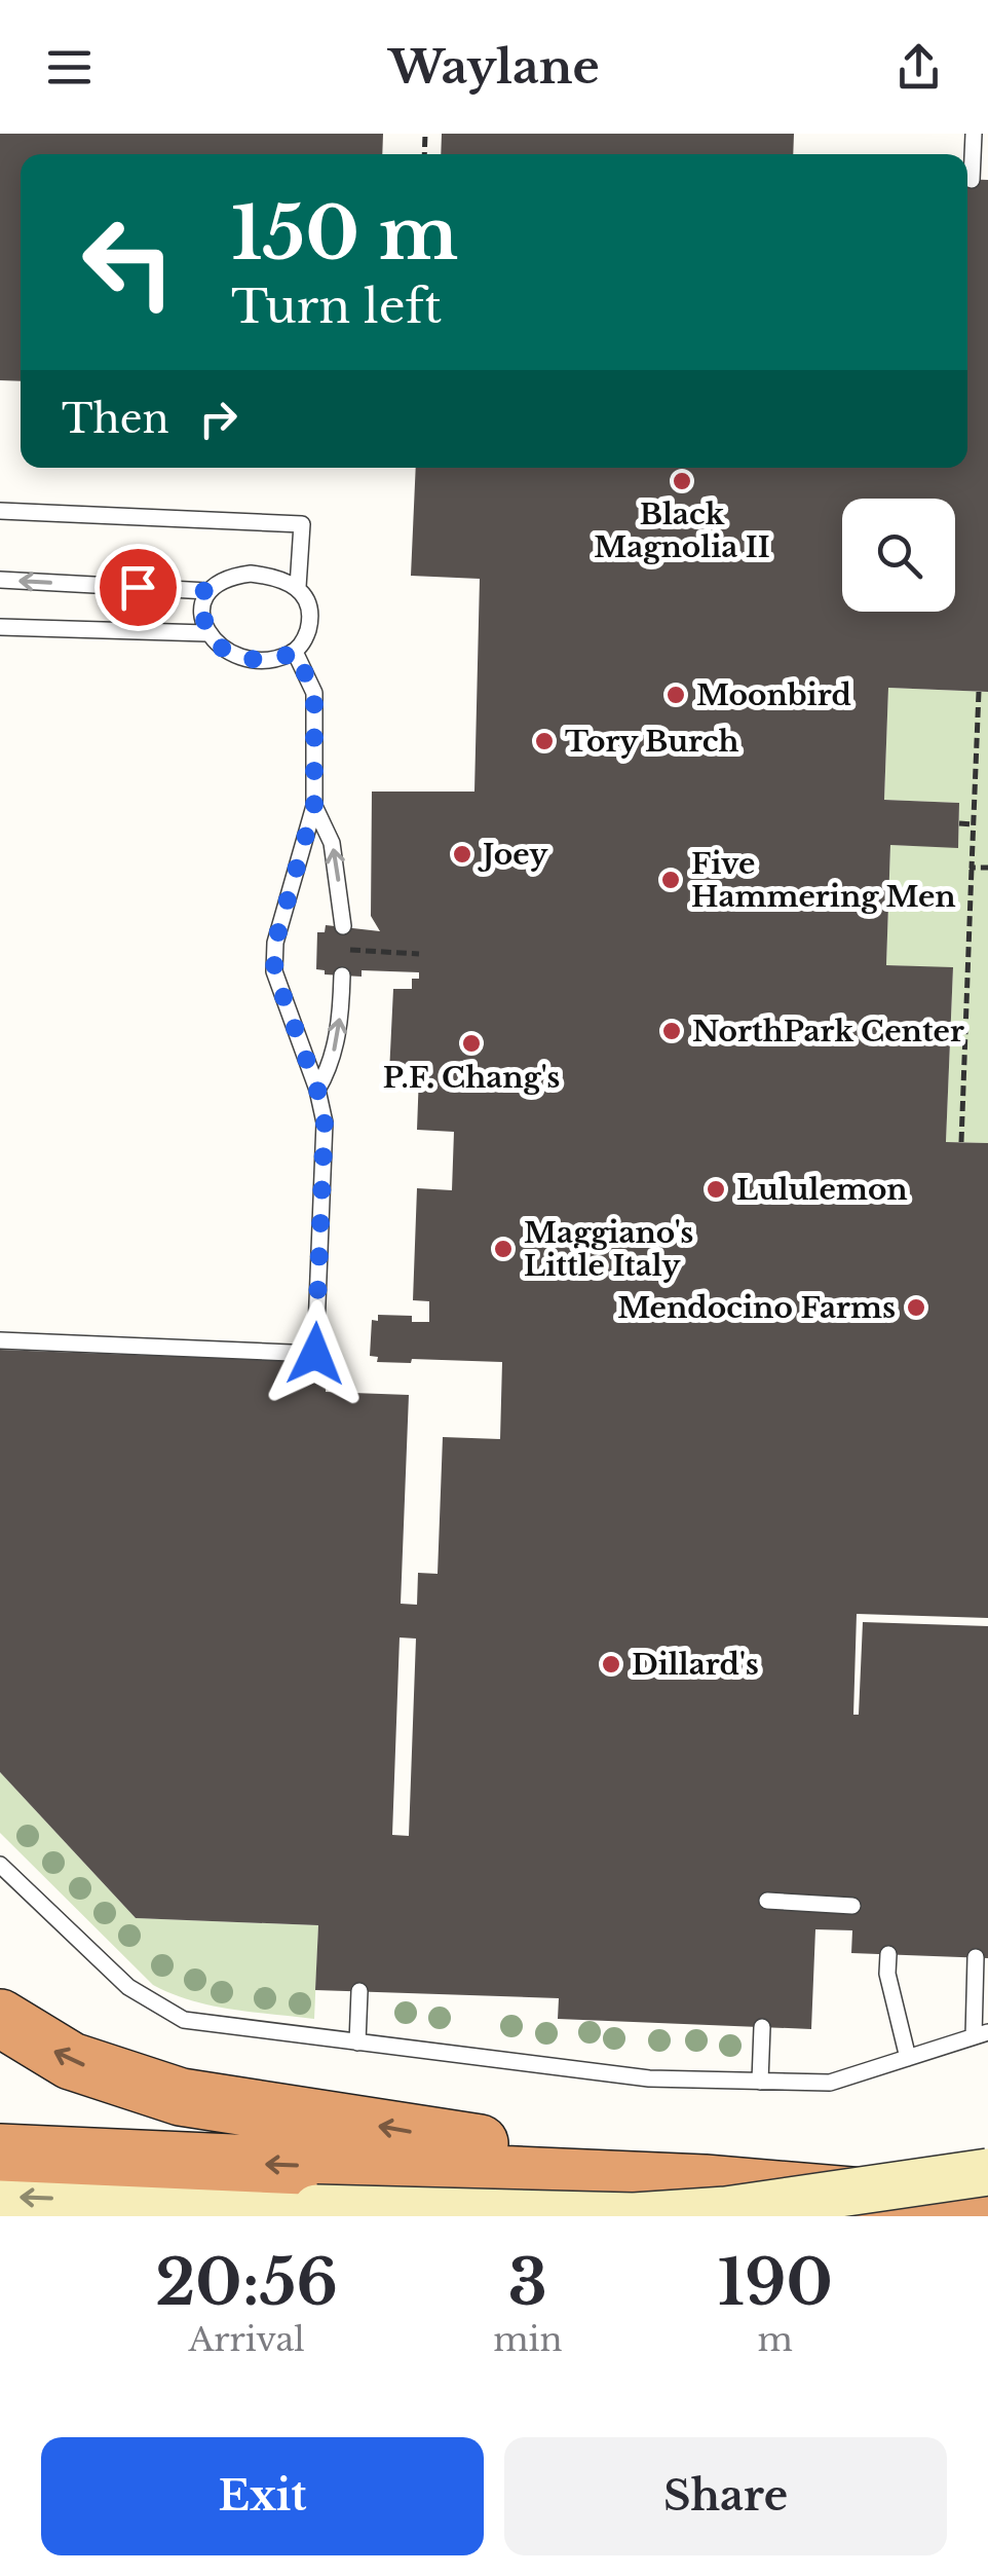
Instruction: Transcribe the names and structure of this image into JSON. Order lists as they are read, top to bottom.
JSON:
{
  "places": [
    "Black Magnolia II",
    "Moonbird",
    "Tory Burch",
    "Joey",
    "Five Hammering Men",
    "NorthPark Center",
    "P.F. Chang's",
    "Lululemon",
    "Maggiano's Little Italy",
    "Mendocino Farms",
    "Dillard's"
  ],
  "page": {
    "header": "Waylane",
    "turn": ["150 m", "Turn left"],
    "then": "Then",
    "eta": [
      "20:56",
      "Arrival",
      "3",
      "min",
      "190",
      "m"
    ],
    "buttons": ["Exit", "Share"]
  }
}
